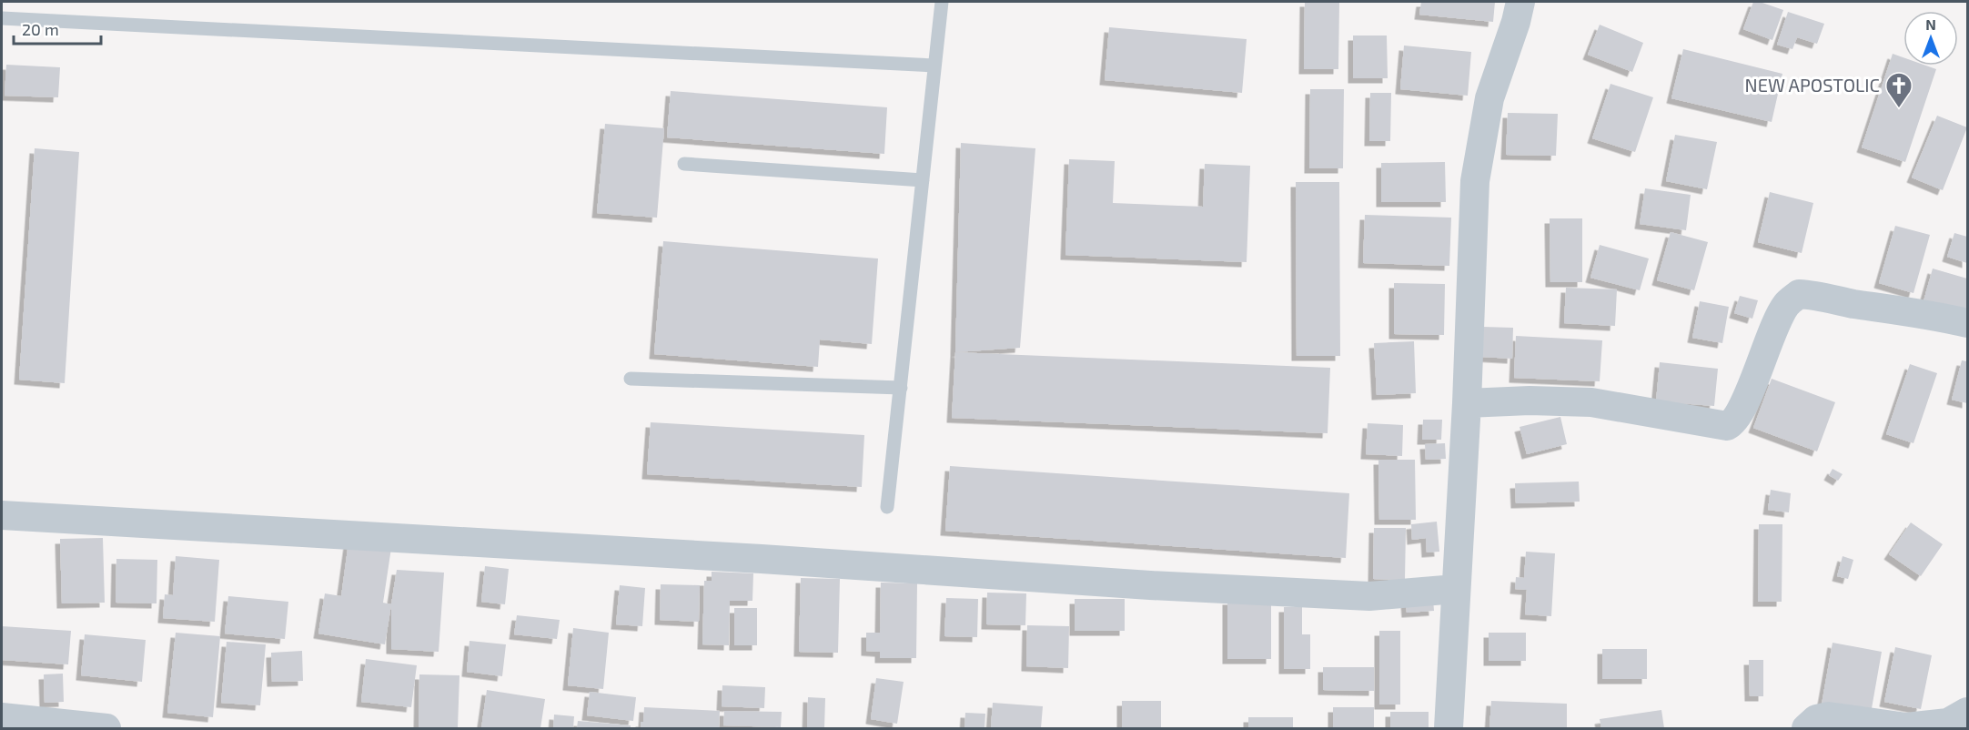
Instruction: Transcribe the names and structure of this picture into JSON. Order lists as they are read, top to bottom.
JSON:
{
  "places": {
    "church": ["NEW APOSTOLIC"]
  },
  "scale_bar": "20 m",
  "north": "top"
}
